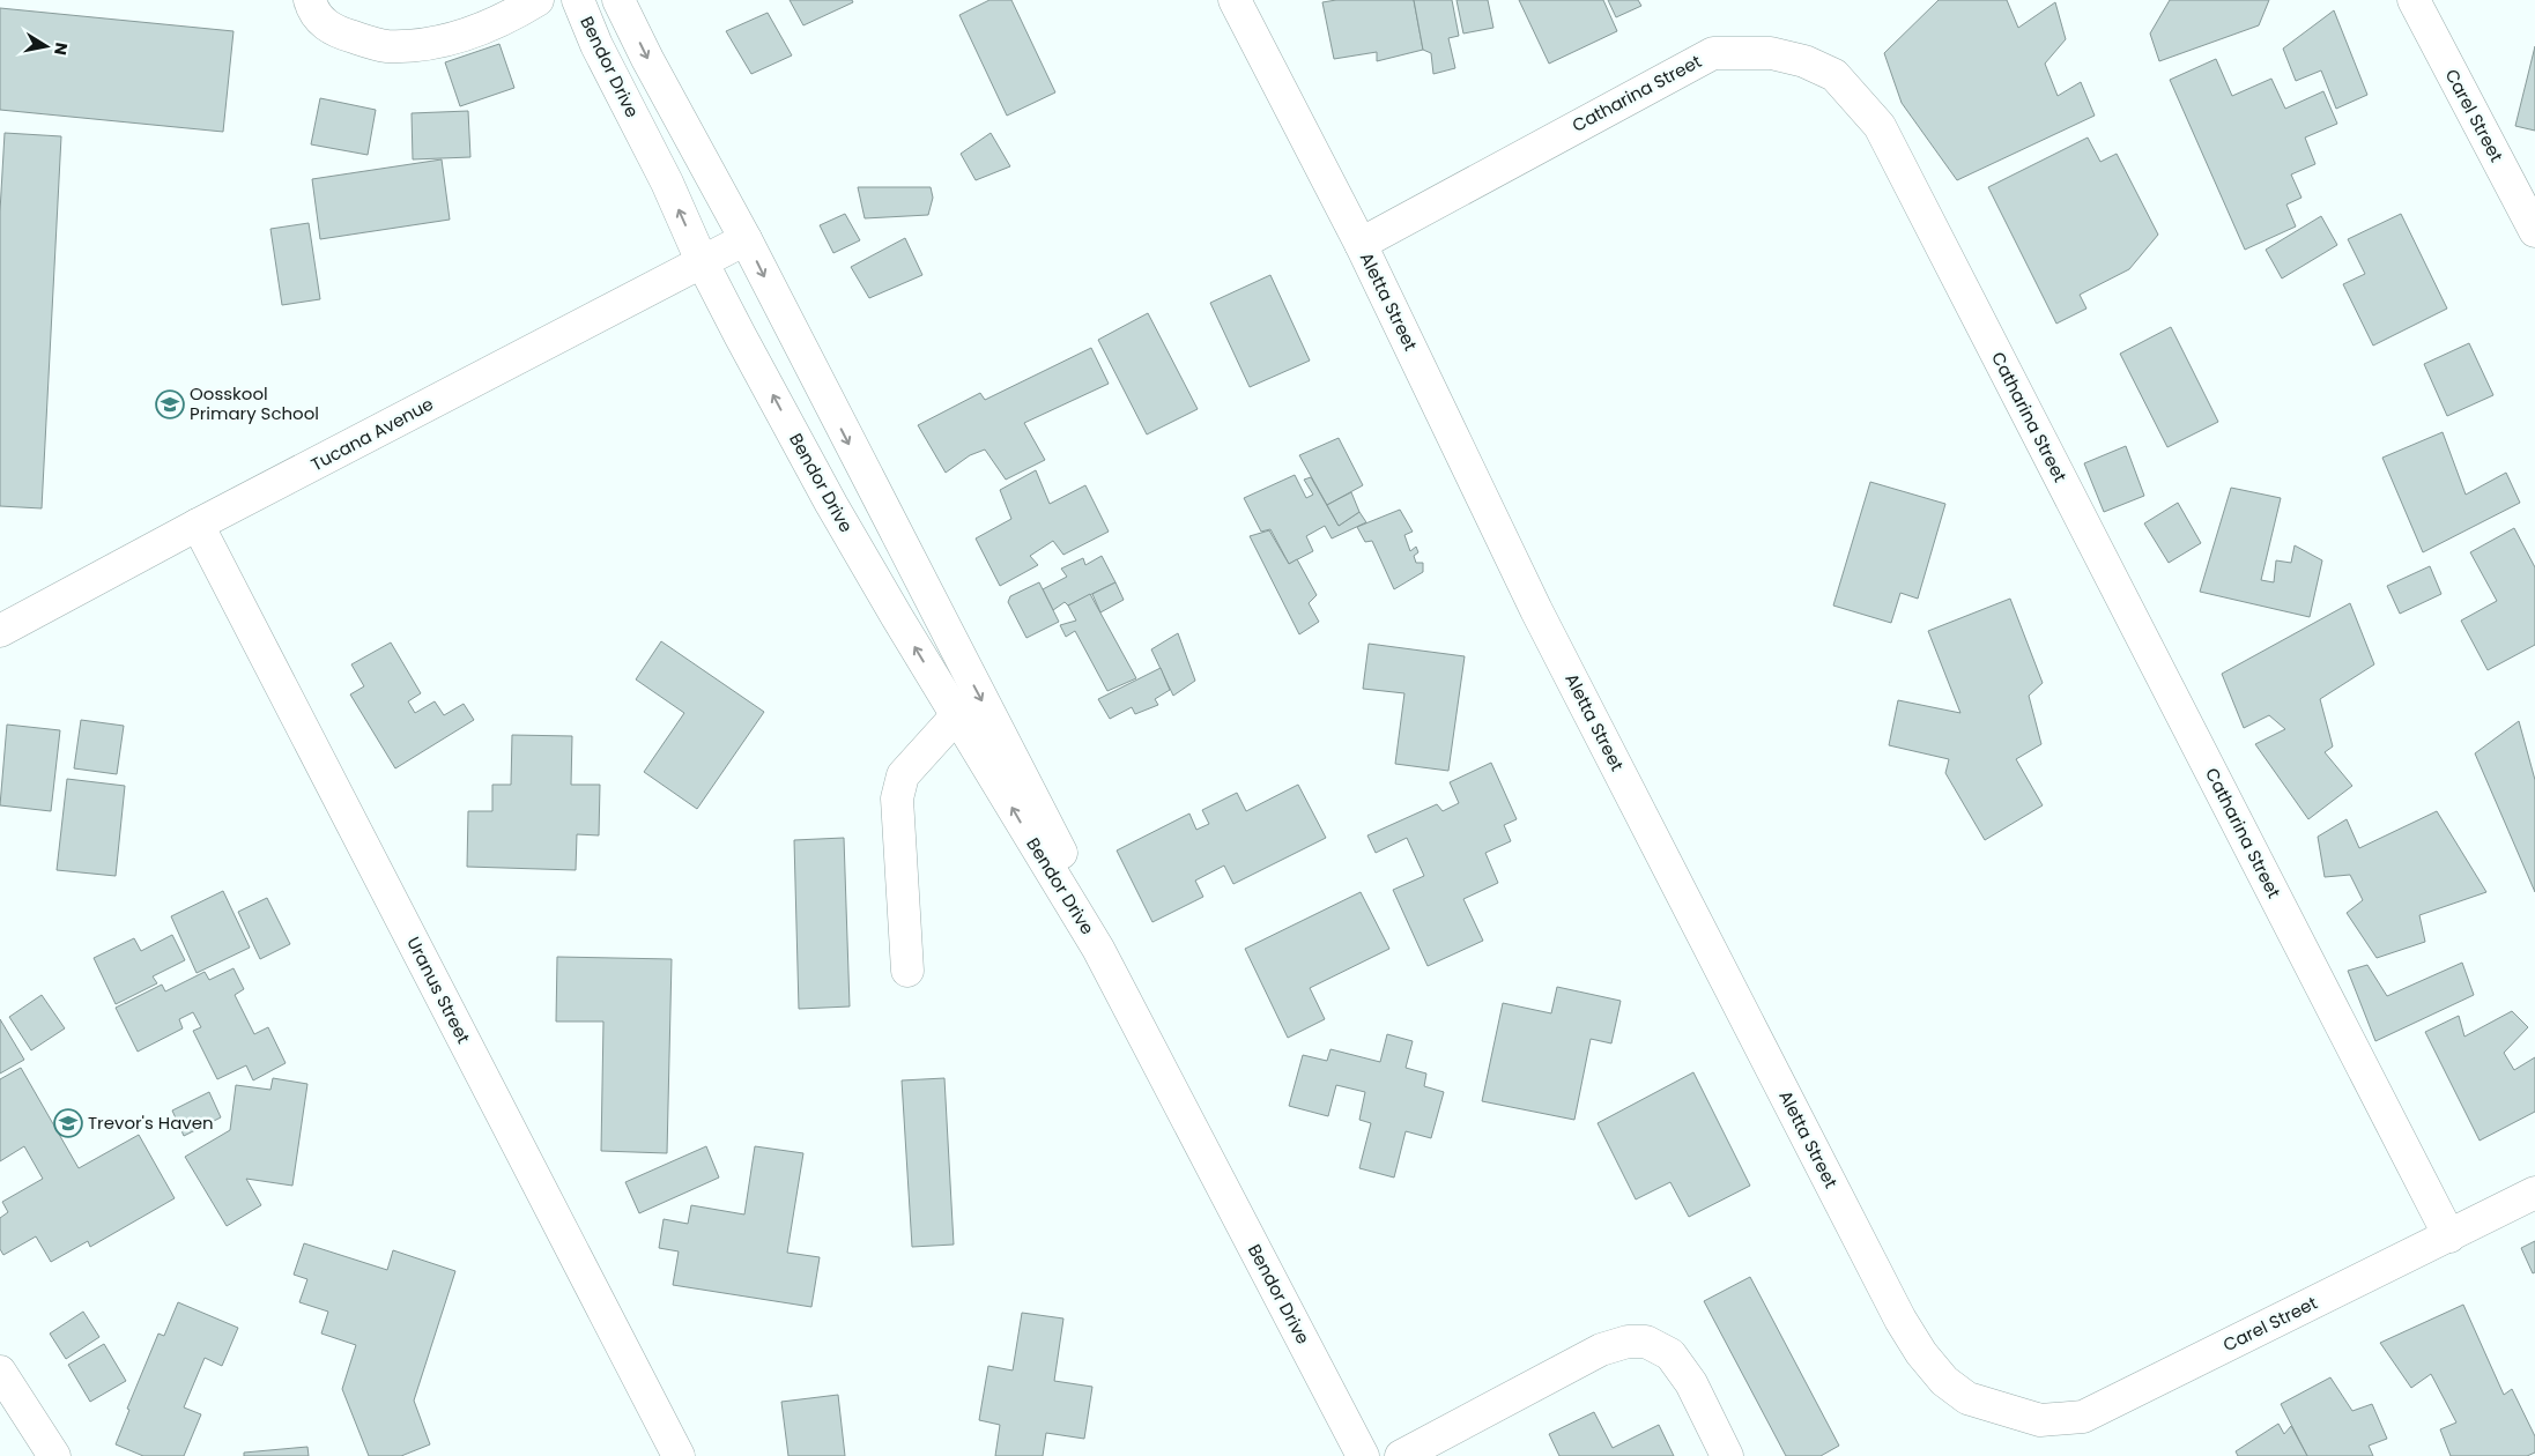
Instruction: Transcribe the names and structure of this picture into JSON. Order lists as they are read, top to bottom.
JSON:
{
  "streets": {
    "street": [
      "Bendor Drive",
      "Catharina Street",
      "Carel Street",
      "Aletta Street",
      "Tucana Avenue",
      "Uranus Street"
    ]
  },
  "crossings": [
    ["Bendor Drive", "Tucana Avenue"],
    ["Catharina Street", "Carel Street"],
    ["Catharina Street", "Aletta Street"],
    ["Carel Street", "Aletta Street"],
    ["Tucana Avenue", "Uranus Street"]
  ],
  "places": {
    "school or university": ["Oosskool Primary School", "Trevor's Haven"]
  },
  "north": "right"
}
